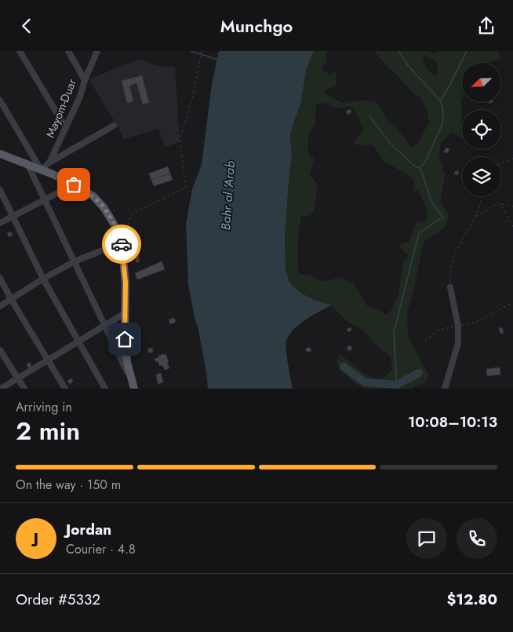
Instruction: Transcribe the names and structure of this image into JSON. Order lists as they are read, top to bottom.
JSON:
{
  "streets": {
    "street": ["Mayom-Duar"]
  },
  "water": ["Bahr al 'Arab"],
  "north": "bottom left",
  "page": {
    "header": "Munchgo",
    "heading": ["2 min", "Arriving in", "10:08–10:13"],
    "panel": [
      "Jordan",
      "Courier · 4.8",
      "Order #5332",
      "$12.80"
    ],
    "bar": "On the way · 150 m",
    "round": "J"
  }
}
